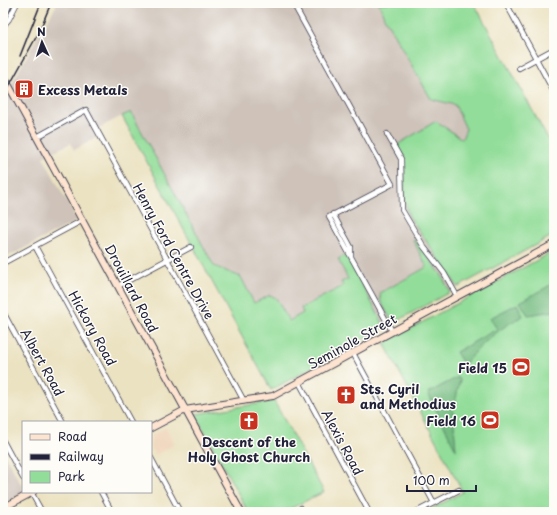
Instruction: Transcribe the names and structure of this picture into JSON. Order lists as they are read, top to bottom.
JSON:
{
  "streets": {
    "street": [
      "Henry Ford Centre Drive",
      "Drouillard Road",
      "Hickory Road",
      "Seminole Street",
      "Albert Road",
      "Alexis Road"
    ]
  },
  "crossings": [
    ["Henry Ford Centre Drive", "Drouillard Road"],
    ["Henry Ford Centre Drive", "Seminole Street"],
    ["Drouillard Road", "Seminole Street"],
    ["Seminole Street", "Alexis Road"]
  ],
  "places": {
    "building": ["Excess Metals"],
    "sports": ["Field 15", "Field 16"],
    "church": ["Sts. Cyril and Methodius", "Descent of the Holy Ghost Church"]
  },
  "legend": ["Road", "Railway", "Park"],
  "scale_bar": "100 m",
  "north": "top"
}
